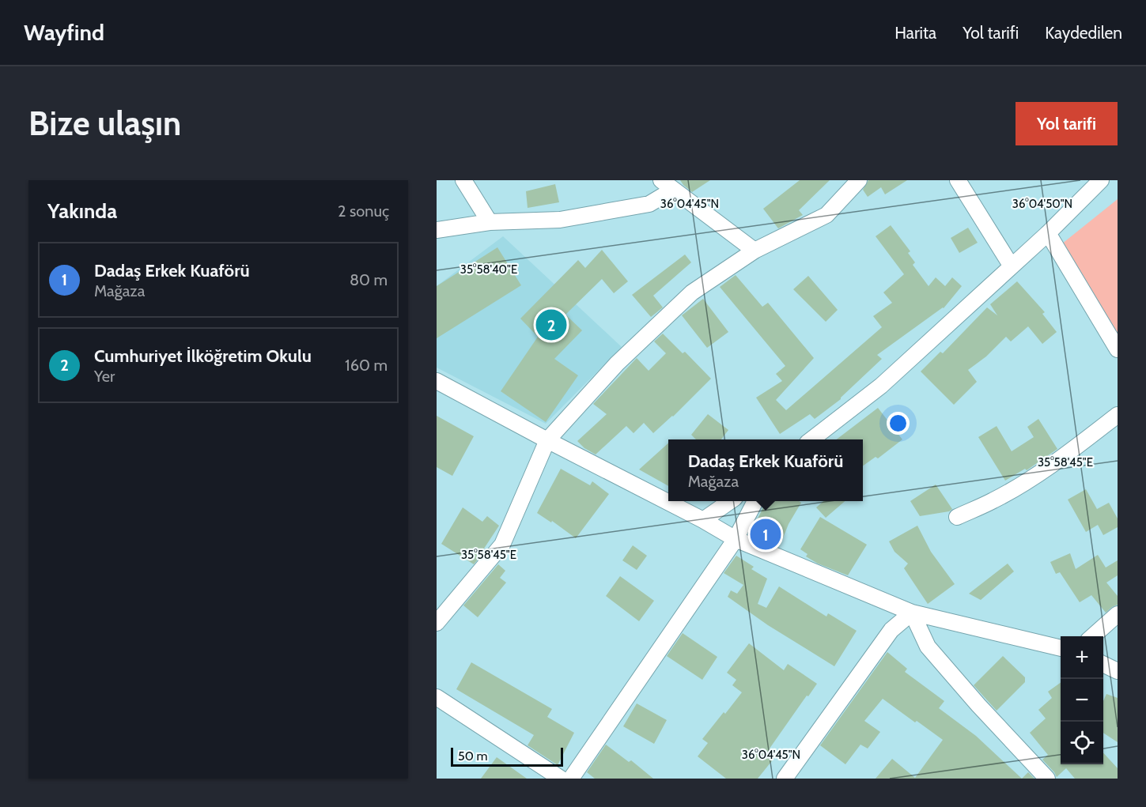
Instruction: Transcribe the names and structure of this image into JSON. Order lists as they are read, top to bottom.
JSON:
{
  "scale_bar": "50 m",
  "page": {
    "header": "Wayfind",
    "nav": ["Harita", "Yol tarifi", "Kaydedilen"],
    "buttons": "Yol tarifi",
    "title": "Bize ulaşın",
    "heading": ["Yakında", "2 sonuç"],
    "list": [
      {
        "mark": "1",
        "name": "Dadaş Erkek Kuaförü",
        "note": "Mağaza",
        "value": "80 m"
      },
      {
        "mark": "2",
        "name": "Cumhuriyet İlköğretim Okulu",
        "note": "Yer",
        "value": "160 m"
      }
    ],
    "pins": ["2", "1"],
    "popup": ["Dadaş Erkek Kuaförü", "Mağaza"],
    "map_buttons": ["+", "−"],
    "scale": "50 m"
  },
  "coordinates": [
    "36°04'45\"N",
    "36°04'50\"N",
    "35°58'40\"E",
    "35°58'45\"E"
  ]
}
